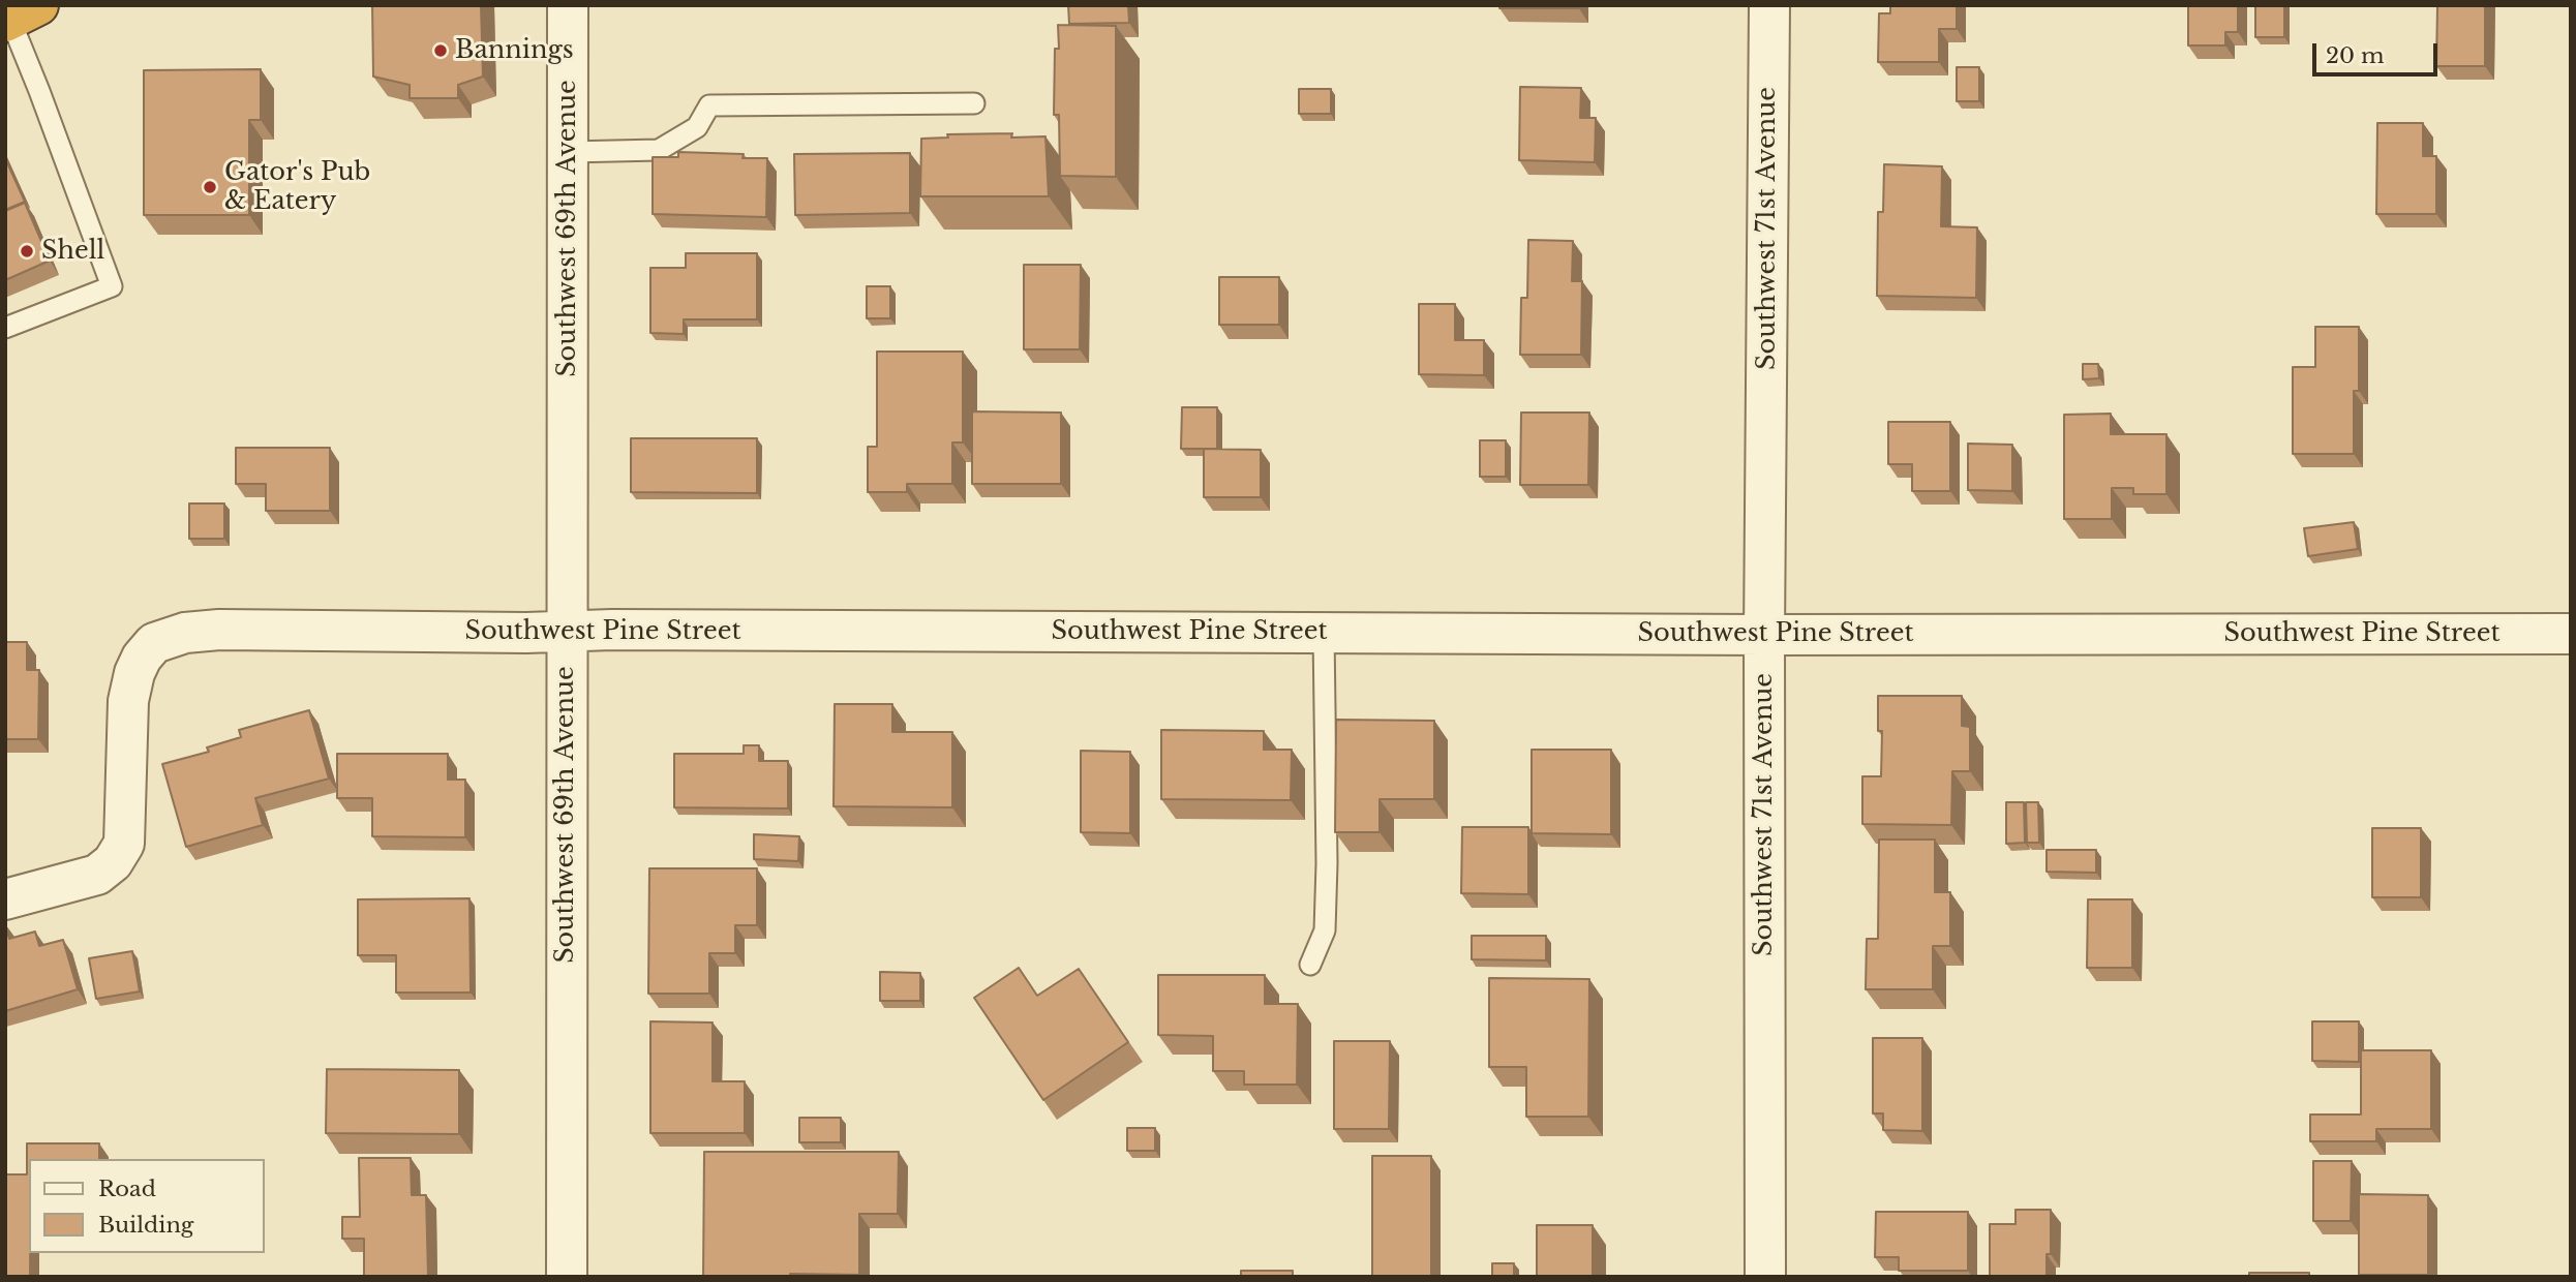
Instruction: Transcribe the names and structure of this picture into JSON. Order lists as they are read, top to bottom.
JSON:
{
  "streets": {
    "street": ["Southwest 69th Avenue", "Southwest 71st Avenue", "Southwest Pine Street"]
  },
  "crossings": [
    ["Southwest 69th Avenue", "Southwest Pine Street"],
    ["Southwest 71st Avenue", "Southwest Pine Street"]
  ],
  "places": ["Bannings", "Gator's Pub & Eatery", "Shell"],
  "legend": ["Road", "Building"],
  "scale_bar": "20 m"
}
